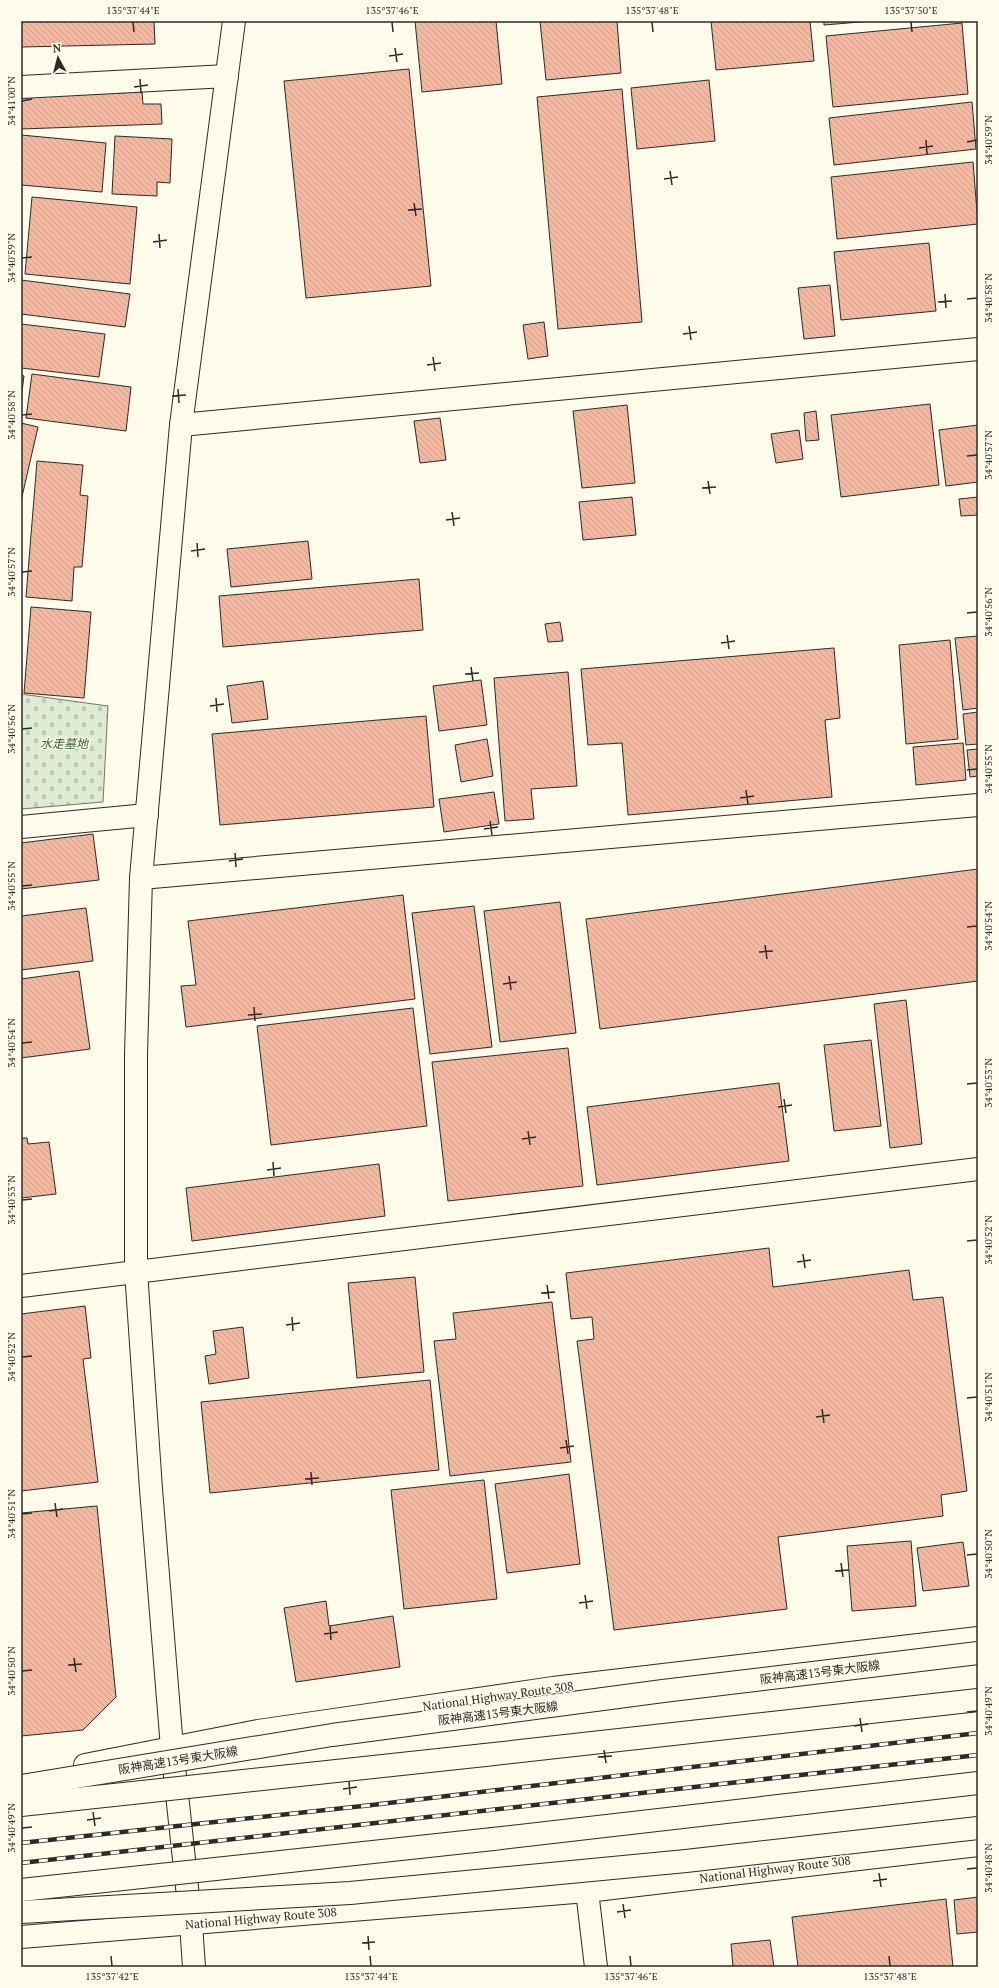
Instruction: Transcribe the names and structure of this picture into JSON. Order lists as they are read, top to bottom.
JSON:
{
  "streets": {
    "main road": ["阪神高速13号東大阪線", "National Highway Route 308"]
  },
  "parks": ["水走墓地"],
  "north": "top",
  "coordinates": [
    "135°37'44\"E",
    "135°37'46\"E",
    "135°37'48\"E",
    "135°37'50\"E",
    "34°41'00\"N",
    "34°40'59\"N",
    "34°40'58\"N",
    "34°40'57\"N",
    "34°40'56\"N",
    "34°40'55\"N",
    "34°40'54\"N",
    "34°40'53\"N",
    "34°40'52\"N",
    "34°40'51\"N",
    "34°40'50\"N",
    "34°40'49\"N",
    "34°40'48\"N",
    "135°37'42\"E"
  ]
}
